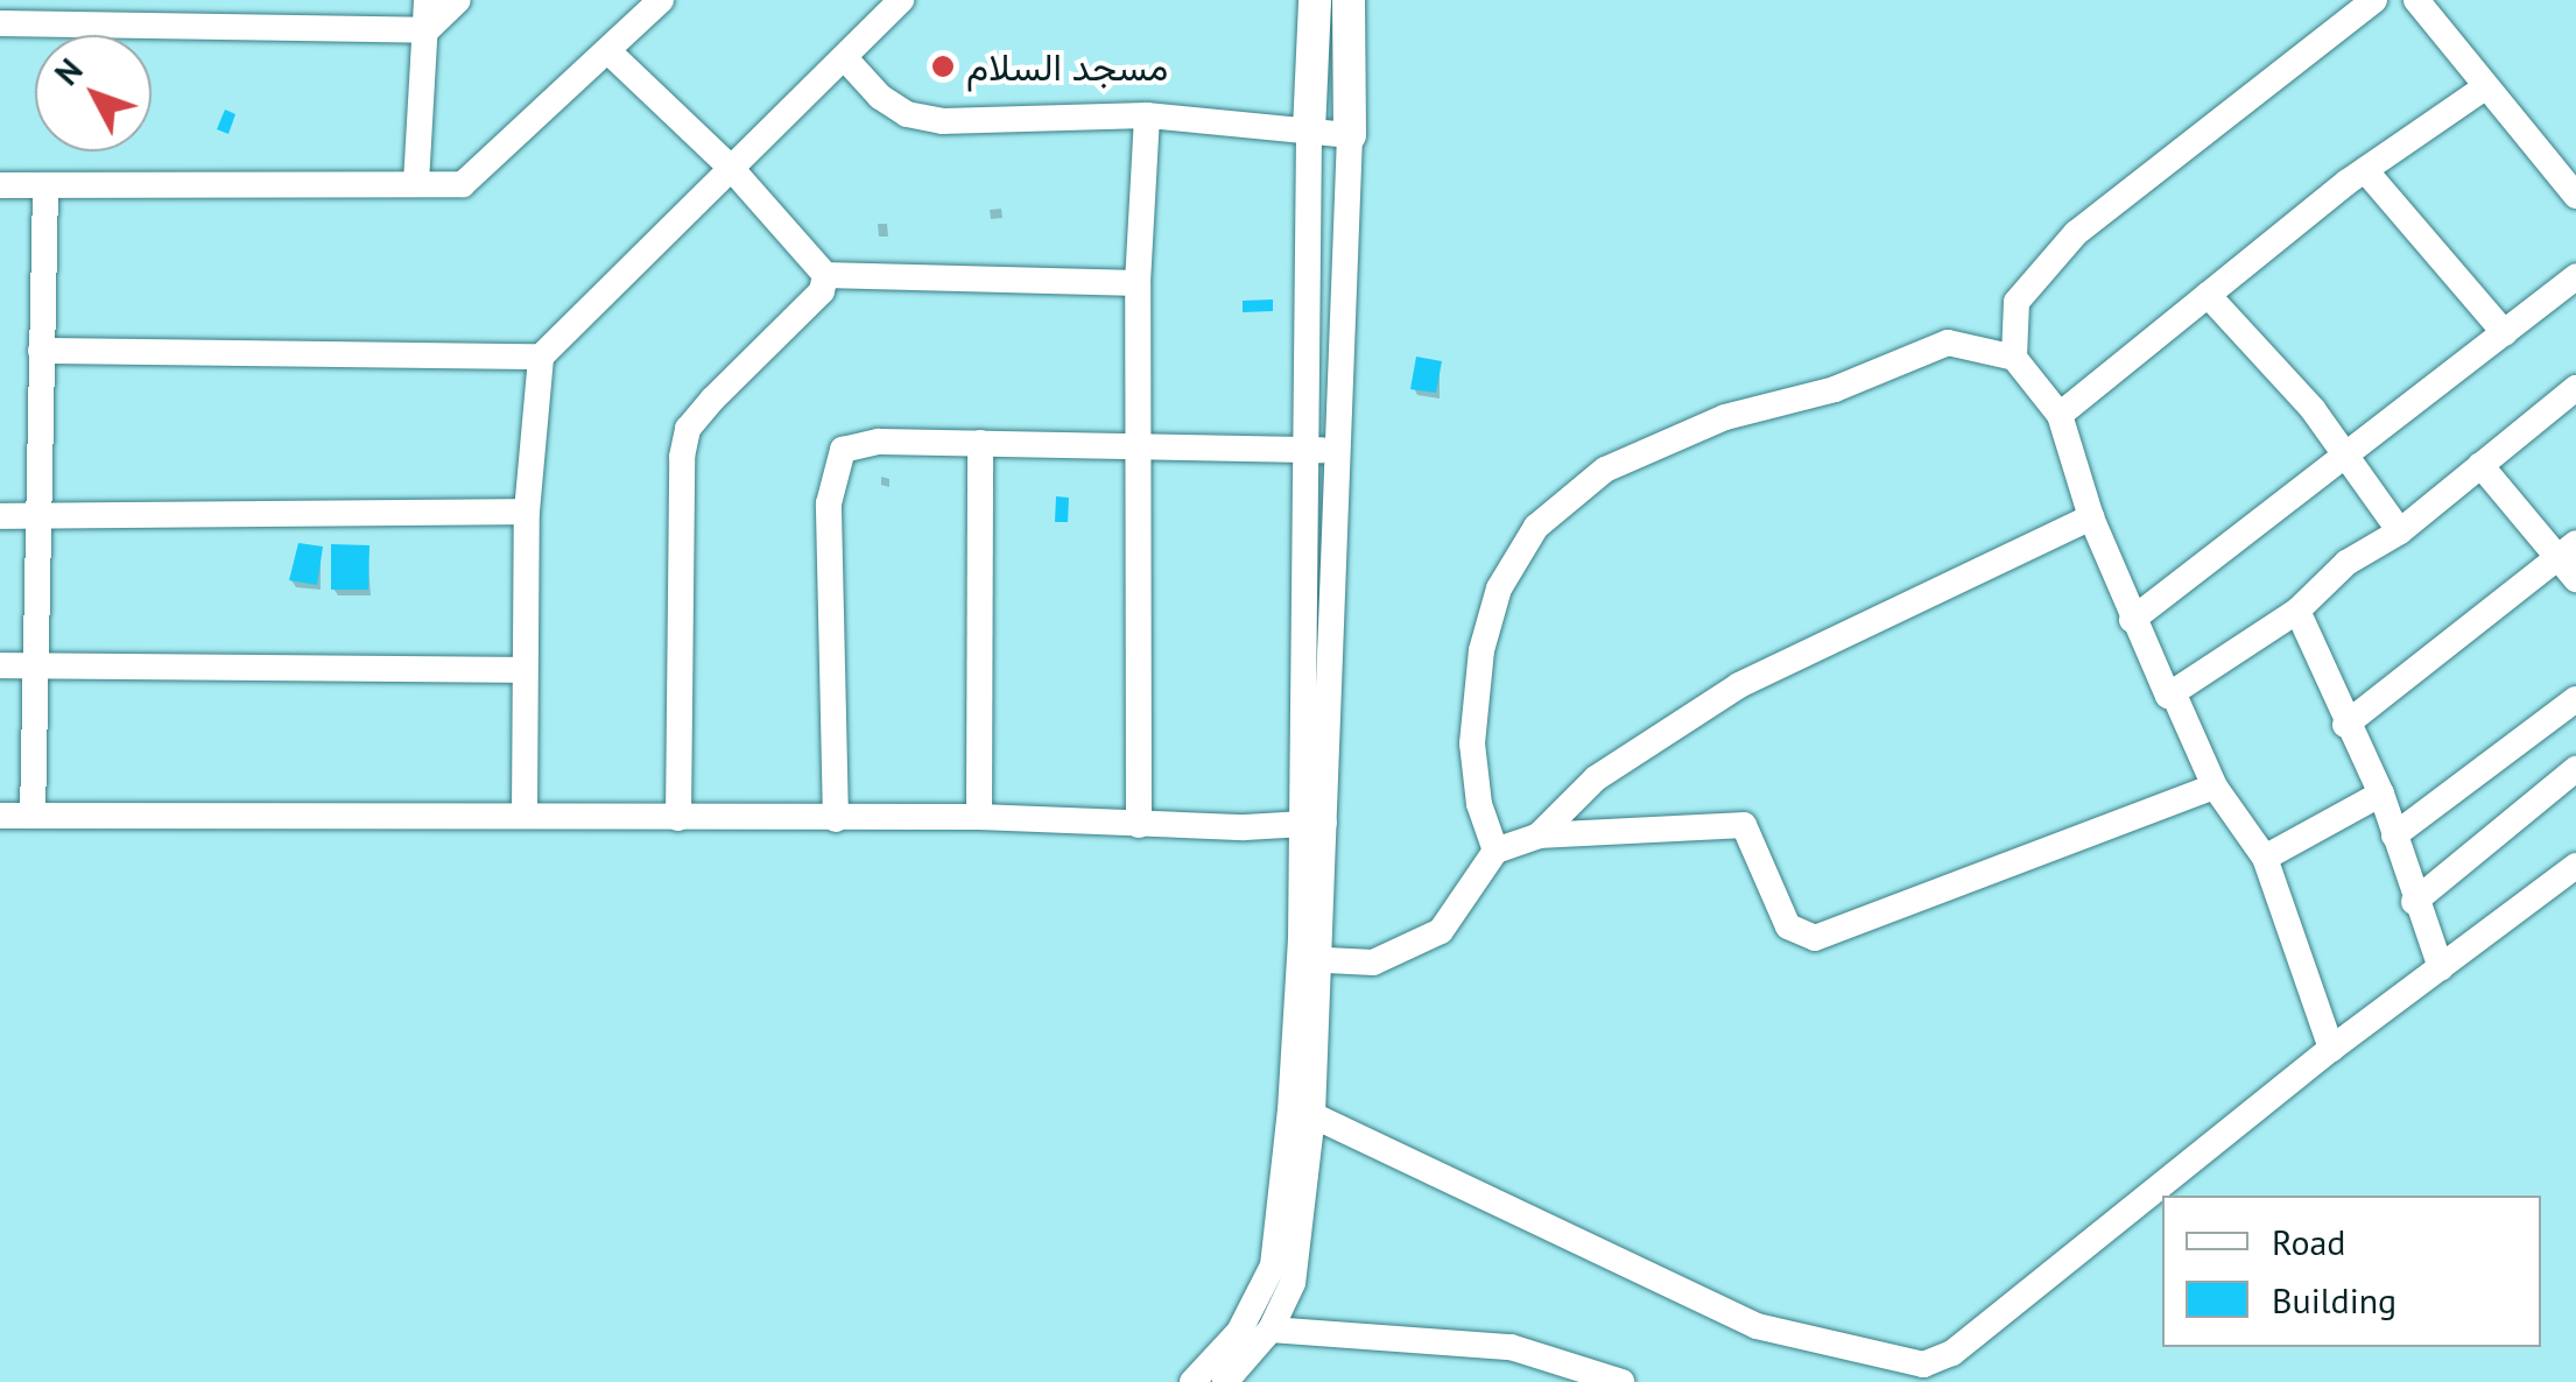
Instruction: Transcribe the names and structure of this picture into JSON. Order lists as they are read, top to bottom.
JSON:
{
  "places": ["مسجد السلام"],
  "legend": ["Road", "Building"],
  "north": "top left"
}
